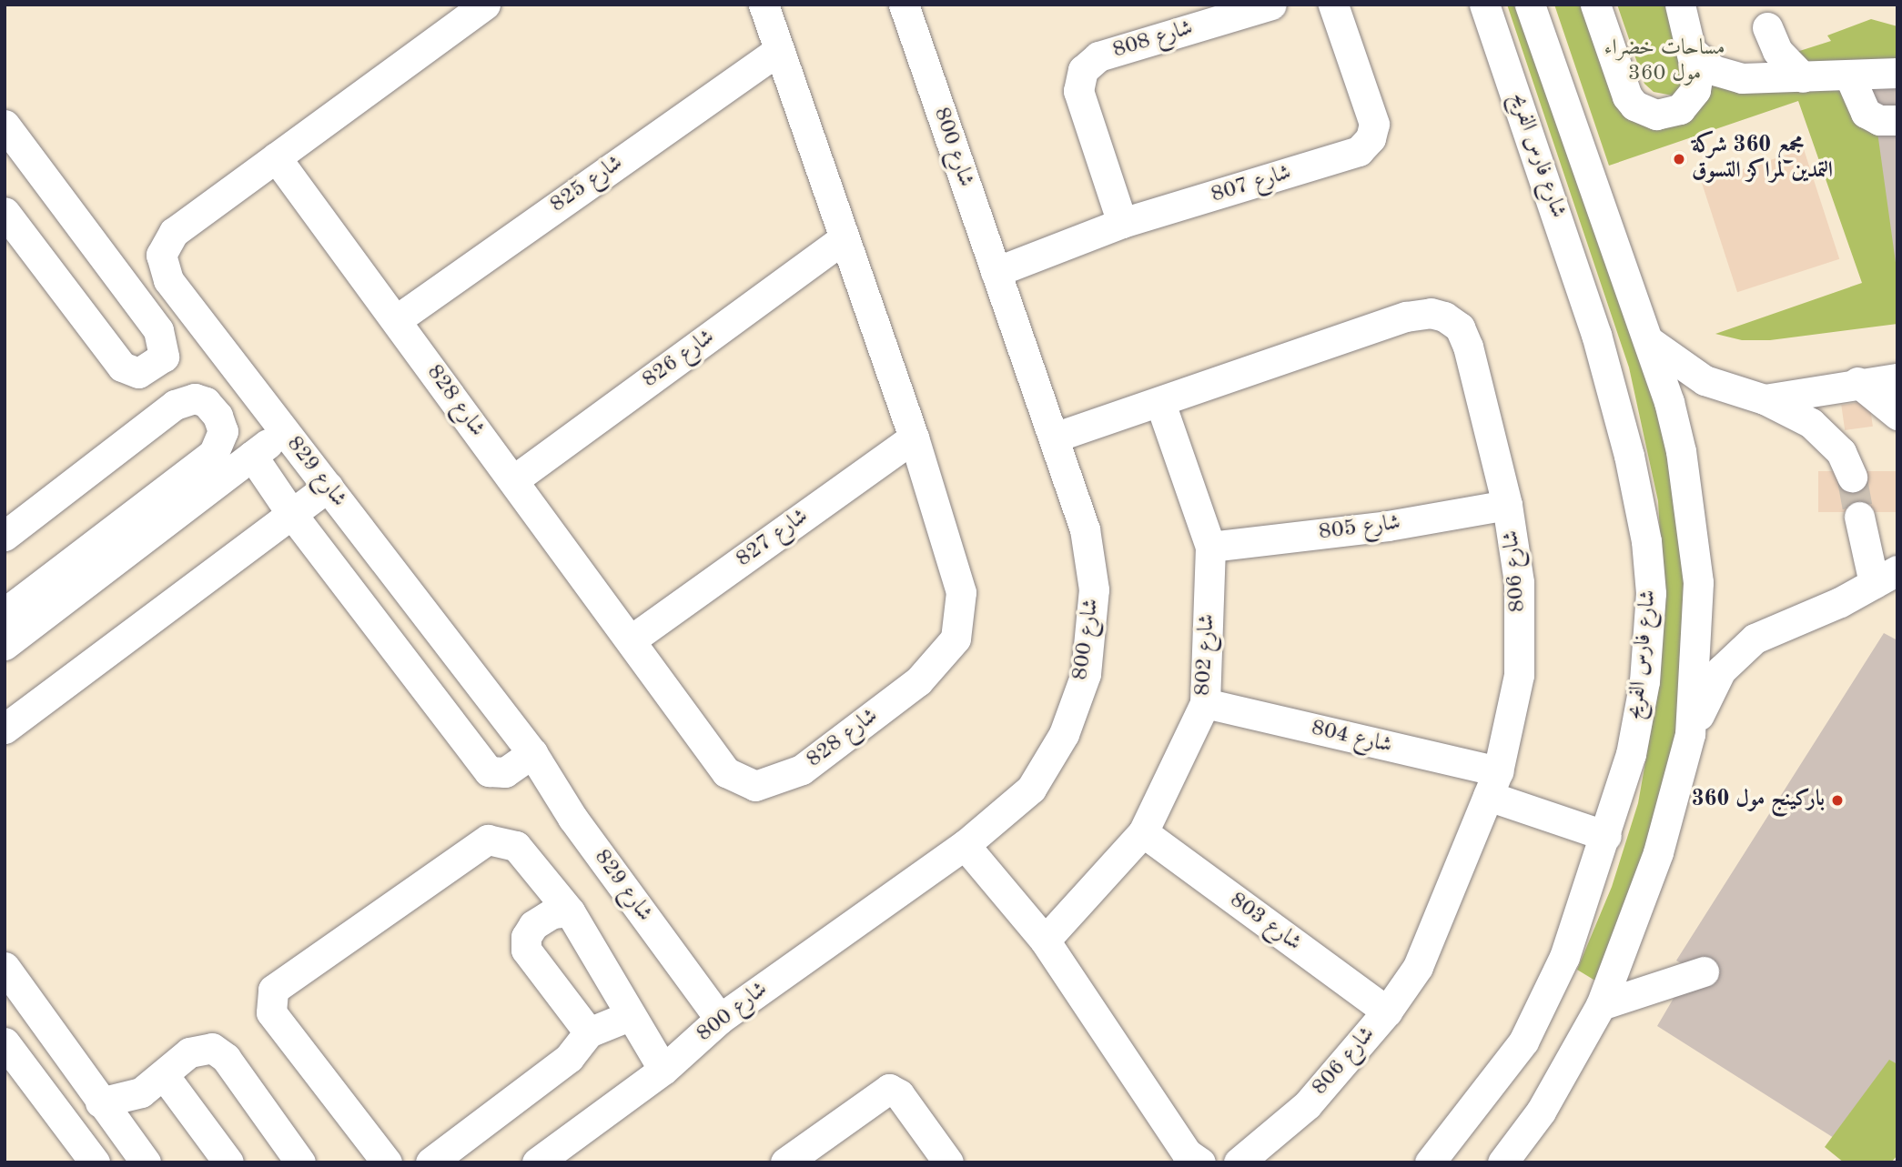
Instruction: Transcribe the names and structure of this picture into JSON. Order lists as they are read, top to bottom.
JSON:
{
  "streets": {
    "street": [
      "شارع 808",
      "شارع 800",
      "شارع فارس الفريح",
      "شارع 825",
      "شارع 807",
      "شارع 826",
      "شارع 828",
      "شارع 829",
      "شارع 805",
      "شارع 827",
      "شارع 806",
      "شارع 802",
      "شارع 804",
      "شارع 803"
    ]
  },
  "crossings": [
    ["شارع 808", "شارع 807"],
    ["شارع 800", "شارع 807"],
    ["شارع 800", "شارع 829"],
    ["شارع 800", "شارع 806"],
    ["شارع فارس الفريح", "شارع 804"],
    ["شارع 825", "شارع 828"],
    ["شارع 826", "شارع 828"],
    ["شارع 828", "شارع 829"],
    ["شارع 828", "شارع 827"],
    ["شارع 805", "شارع 806"],
    ["شارع 805", "شارع 802"],
    ["شارع 806", "شارع 802"],
    ["شارع 806", "شارع 804"],
    ["شارع 806", "شارع 803"],
    ["شارع 802", "شارع 804"],
    ["شارع 802", "شارع 803"]
  ],
  "parks": ["مساحات خضراء 360 مول"],
  "places": ["مجمع 360 شركة التمدين لمراكز التسوق", "باركينج مول 360"]
}
